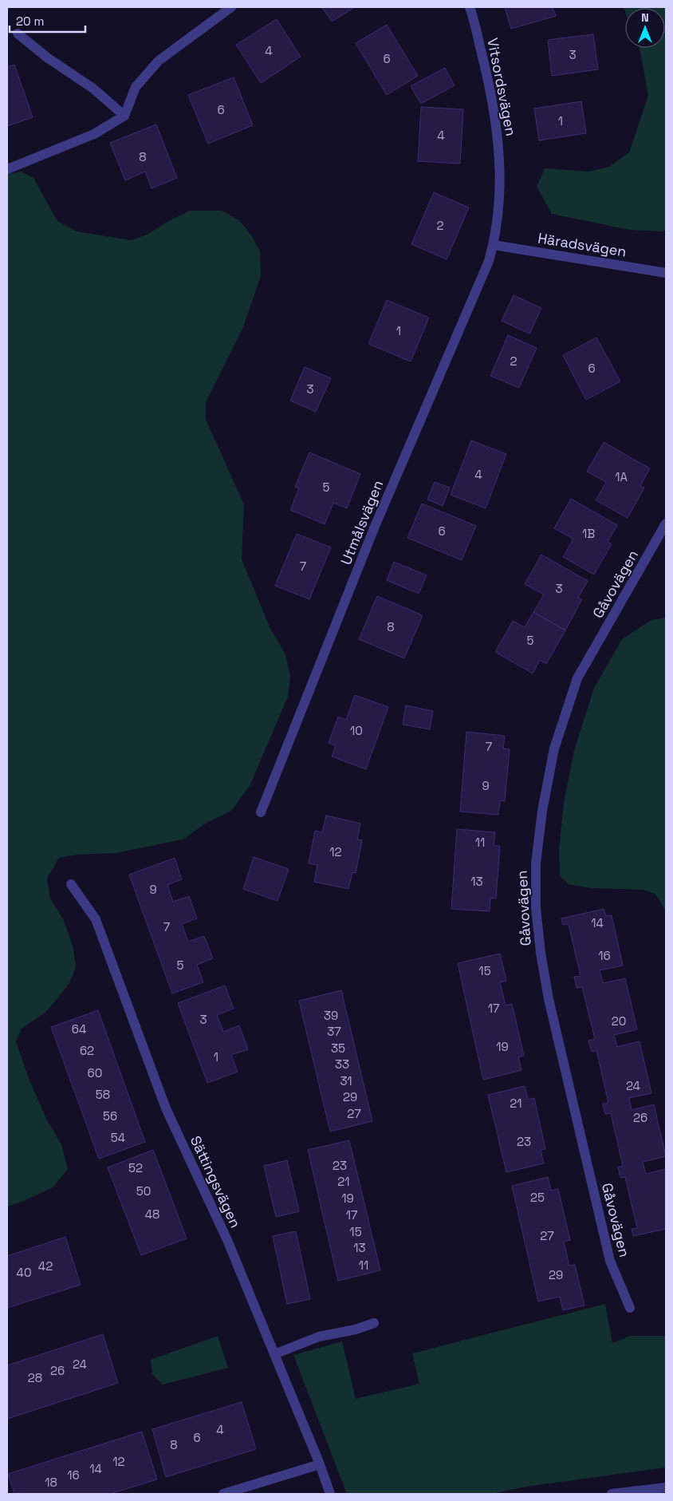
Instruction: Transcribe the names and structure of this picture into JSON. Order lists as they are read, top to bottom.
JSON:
{
  "streets": {
    "street": [
      "Vitsordsvägen",
      "Häradsvägen",
      "Utmålsvägen",
      "Gåvovägen",
      "Sättingsvägen"
    ]
  },
  "crossings": [
    ["Vitsordsvägen", "Häradsvägen"],
    ["Vitsordsvägen", "Utmålsvägen"],
    ["Häradsvägen", "Utmålsvägen"]
  ],
  "house_numbers": [
    "4",
    "3",
    "6",
    "6",
    "1",
    "4",
    "8",
    "2",
    "1",
    "2",
    "6",
    "3",
    "4",
    "1A",
    "5",
    "6",
    "1B",
    "7",
    "3",
    "8",
    "5",
    "10",
    "7",
    "9",
    "11",
    "12",
    "13",
    "9",
    "14",
    "7",
    "16",
    "5",
    "15",
    "17",
    "39",
    "3",
    "20",
    "64",
    "37",
    "19",
    "35",
    "62",
    "1",
    "33",
    "60",
    "31",
    "24",
    "58",
    "29",
    "21",
    "27",
    "56",
    "26",
    "54",
    "23",
    "23",
    "52",
    "21",
    "50",
    "25",
    "19",
    "48",
    "17",
    "15",
    "27",
    "13",
    "11",
    "42",
    "40",
    "29",
    "24",
    "26",
    "28",
    "4",
    "6",
    "8",
    "12",
    "14",
    "16",
    "18"
  ],
  "scale_bar": "20 m",
  "north": "top"
}
